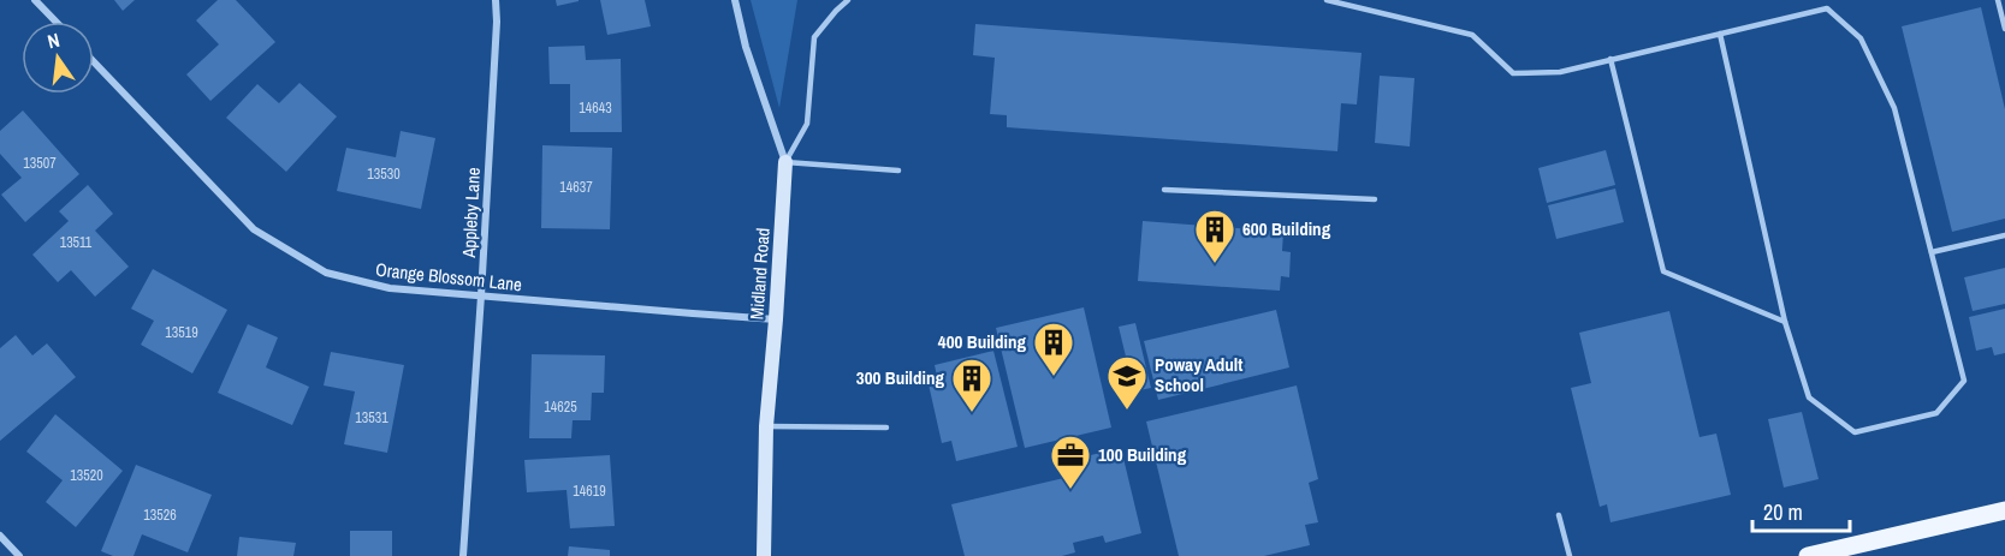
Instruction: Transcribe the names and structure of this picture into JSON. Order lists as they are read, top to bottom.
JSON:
{
  "streets": {
    "street": ["Appleby Lane", "Midland Road", "Orange Blossom Lane"]
  },
  "crossings": [
    ["Appleby Lane", "Orange Blossom Lane"],
    ["Midland Road", "Orange Blossom Lane"]
  ],
  "places": {
    "building": ["600 Building", "400 Building", "300 Building"],
    "school or university": ["Poway Adult School"],
    "office": ["100 Building"]
  },
  "house_numbers": [
    "14643",
    "13507",
    "13530",
    "14637",
    "13511",
    "13519",
    "14625",
    "13531",
    "13520",
    "14619",
    "13526"
  ],
  "scale_bar": "20 m",
  "north": "top"
}
